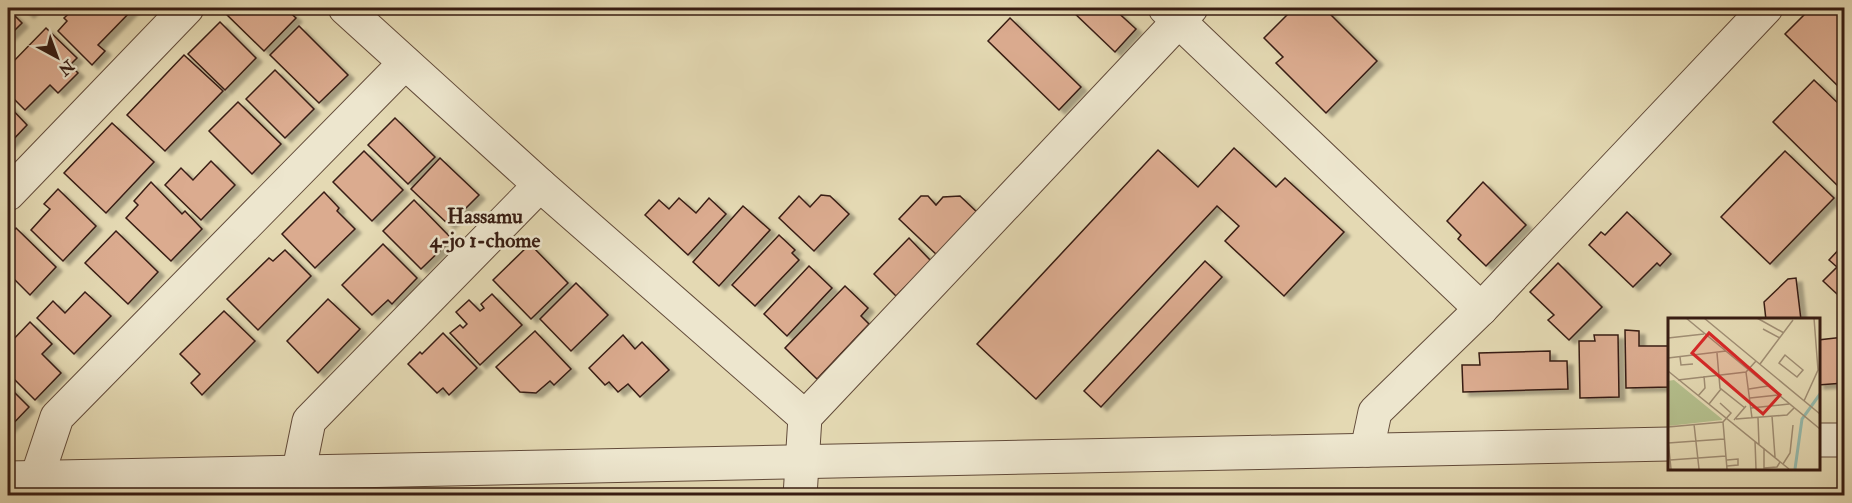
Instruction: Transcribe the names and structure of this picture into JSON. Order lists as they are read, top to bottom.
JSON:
{
  "districts": ["Hassamu 4-jo 1-chome"],
  "north": "bottom right"
}
